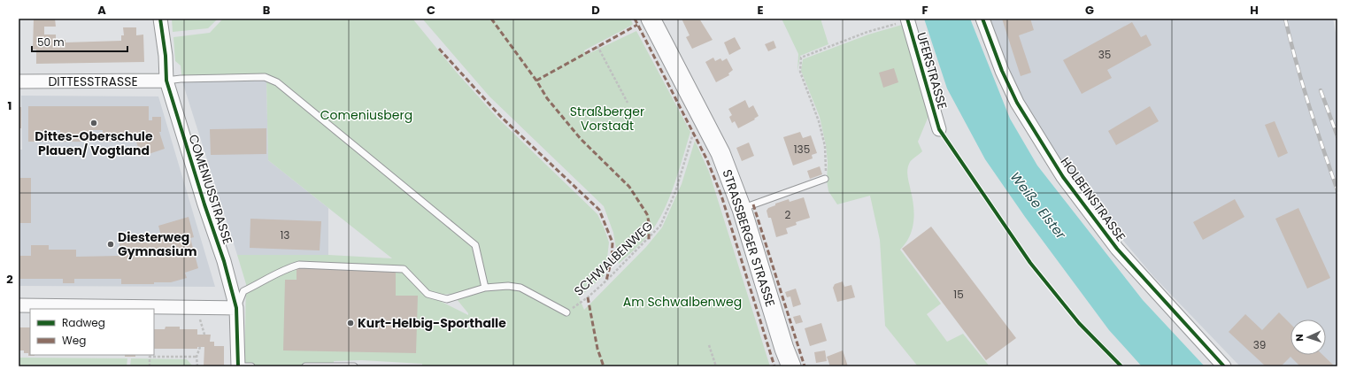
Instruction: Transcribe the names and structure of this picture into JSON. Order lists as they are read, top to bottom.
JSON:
{
  "streets": {
    "main road": ["STRASSBERGER STRASSE"],
    "street": [
      "UFERSTRASSE",
      "DITTESSTRASSE",
      "COMENIUSSTRASSE",
      "HOLBEINSTRASSE"
    ],
    "path": ["SCHWALBENWEG"]
  },
  "crossings": [
    ["DITTESSTRASSE", "COMENIUSSTRASSE"]
  ],
  "water": ["Weiße Elster"],
  "parks": ["Straßberger Vorstadt", "Comeniusberg", "Am Schwalbenweg"],
  "places": ["Dittes-Oberschule Plauen/ Vogtland", "Diesterweg Gymnasium", "Kurt-Helbig-Sporthalle"],
  "house_numbers": [
    "35",
    "135",
    "2",
    "13",
    "15",
    "39"
  ],
  "legend": ["Radweg", "Weg"],
  "scale_bar": "50 m",
  "north": "left",
  "grid": {
    "columns": [
      "A",
      "B",
      "C",
      "D",
      "E",
      "F",
      "G",
      "H"
    ],
    "rows": ["1", "2"]
  }
}
